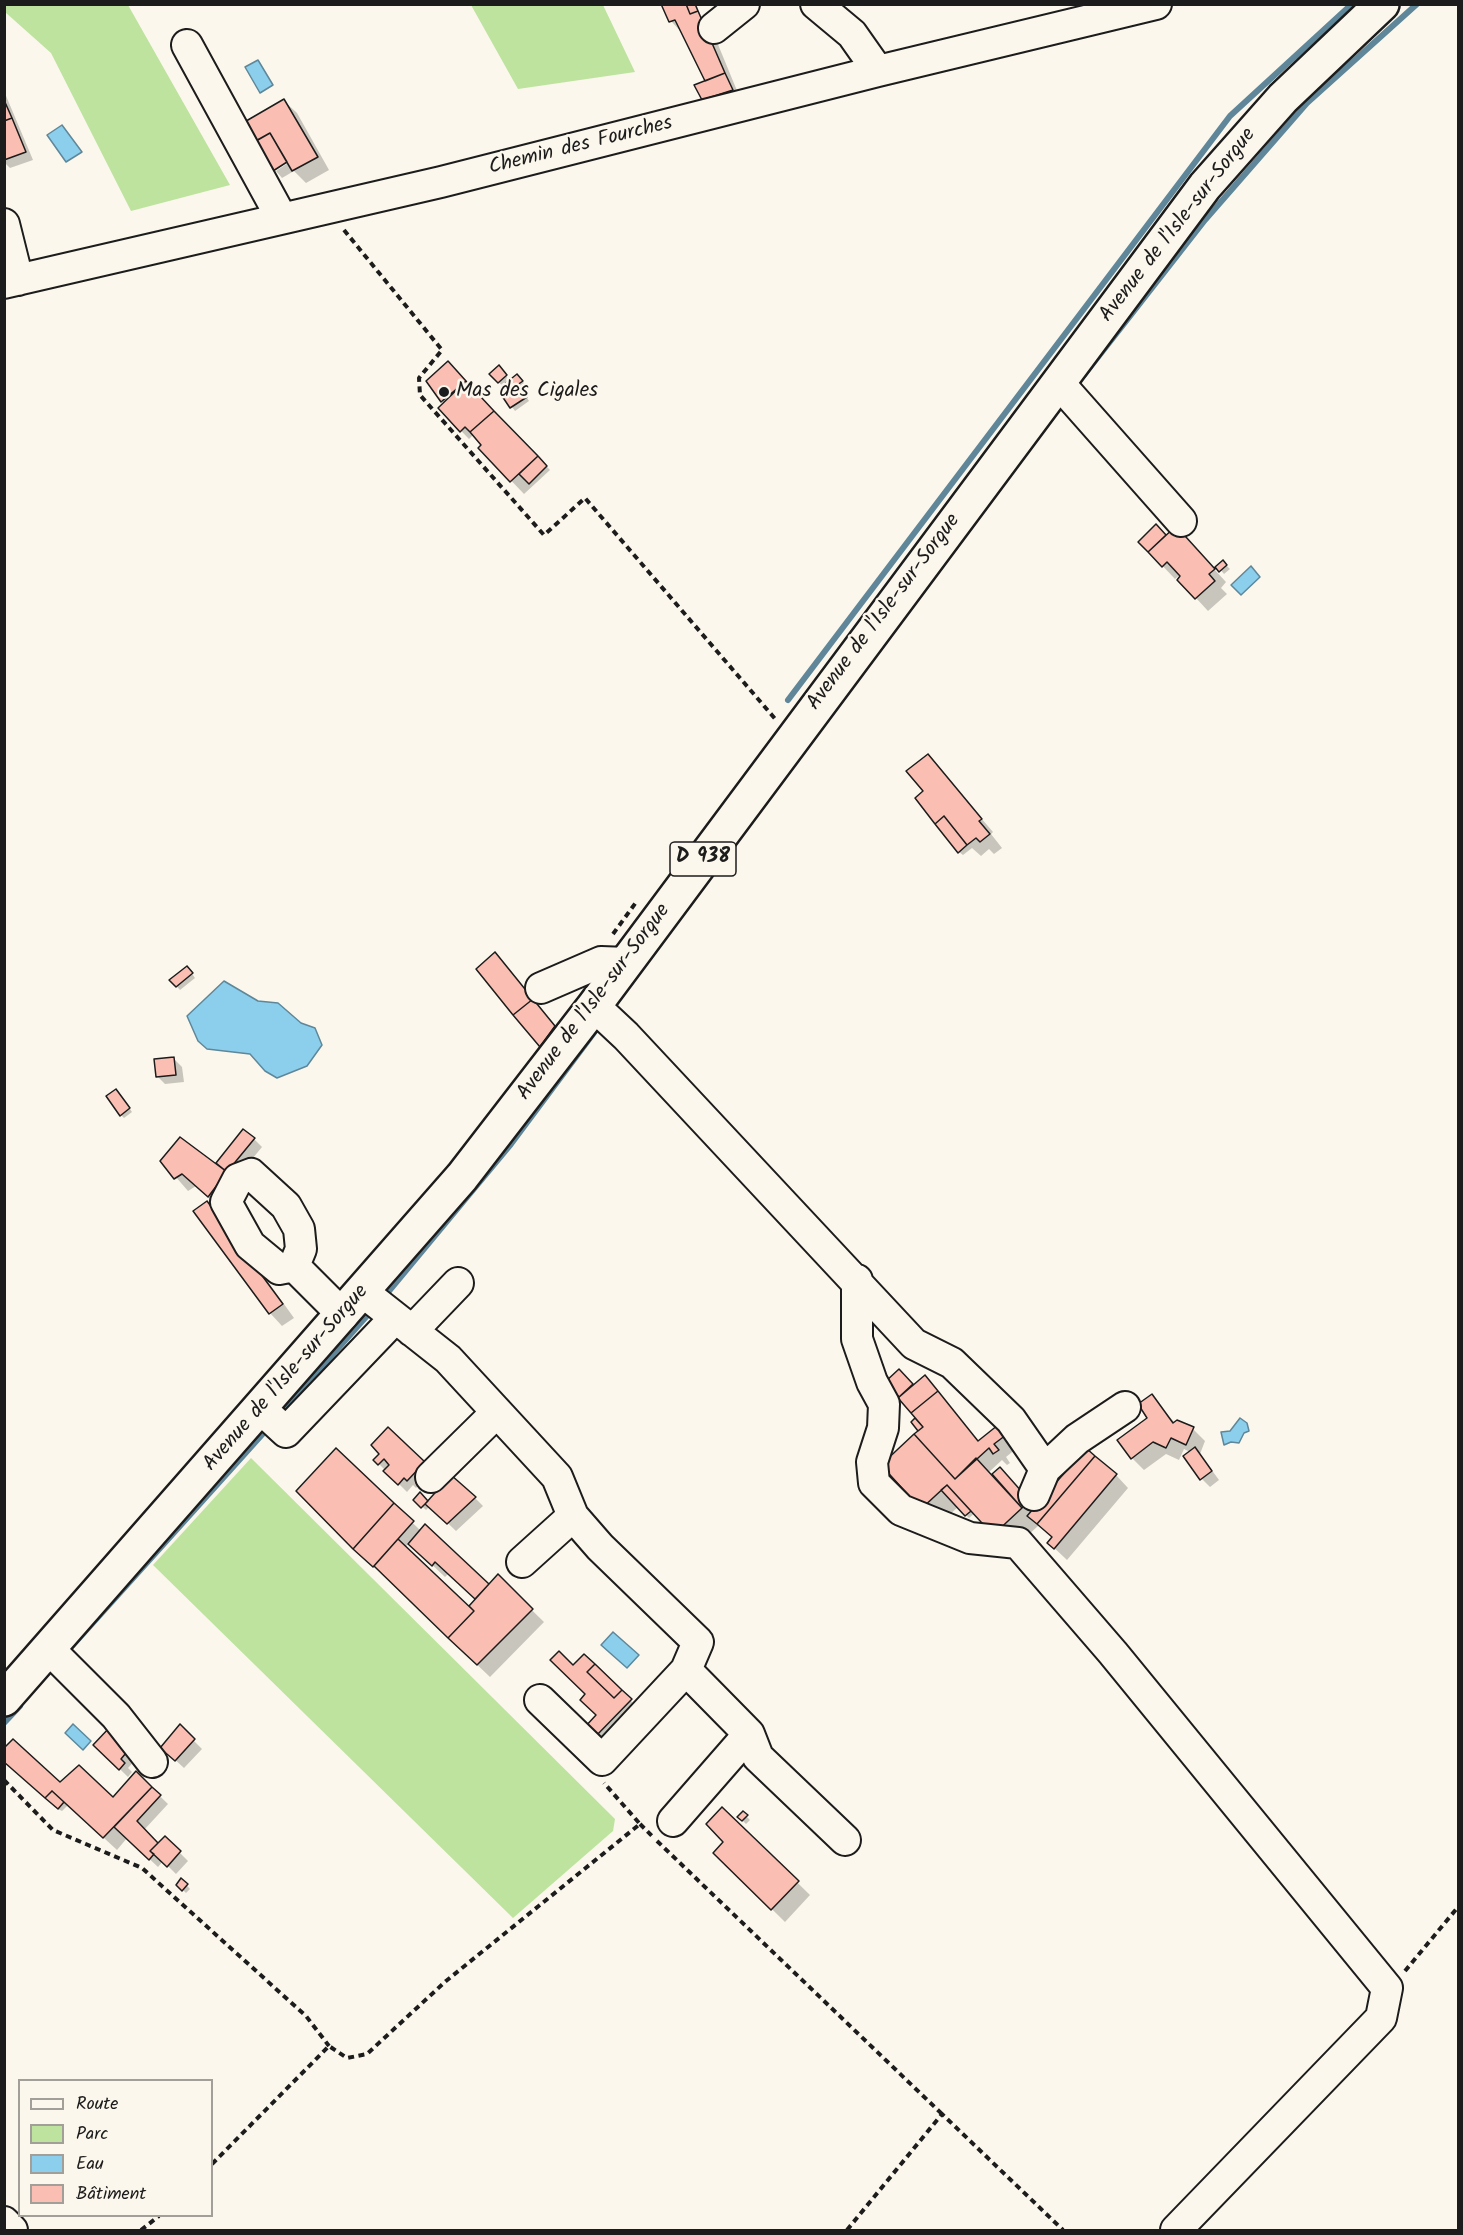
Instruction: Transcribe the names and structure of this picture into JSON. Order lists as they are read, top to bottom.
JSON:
{
  "streets": {
    "main road": ["Avenue de l'Isle-sur-Sorgue", "D 938"],
    "street": ["Chemin des Fourches"]
  },
  "places": ["Mas des Cigales"],
  "legend": [
    "Route",
    "Parc",
    "Eau",
    "Bâtiment"
  ]
}
